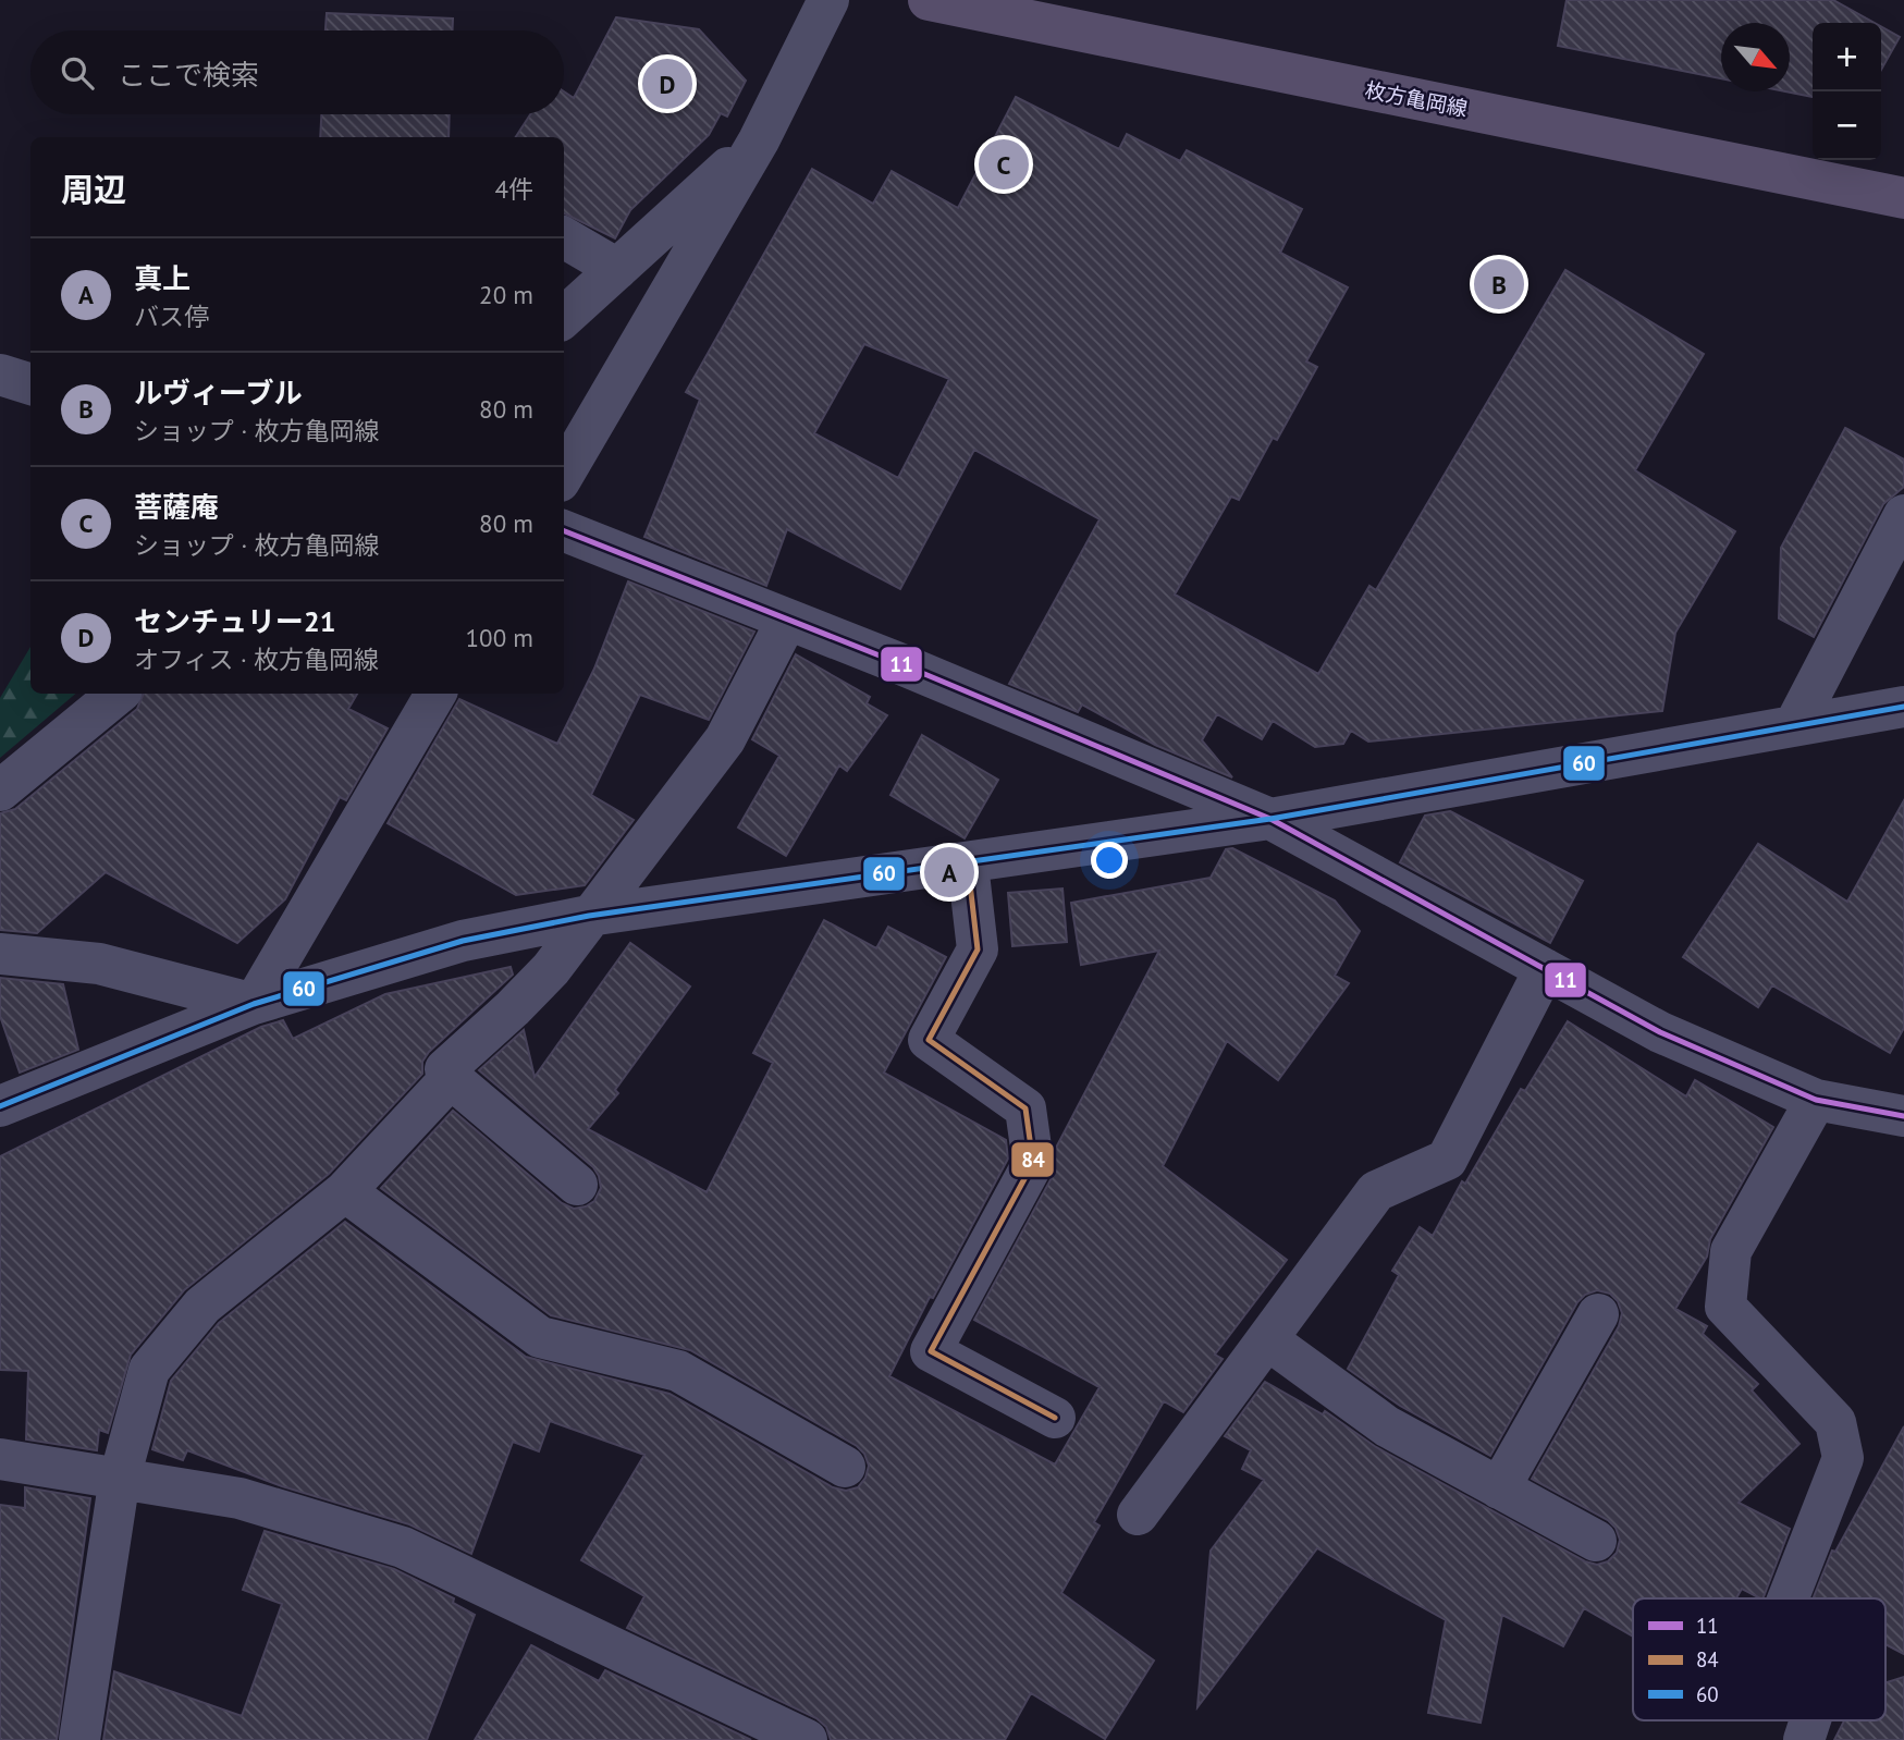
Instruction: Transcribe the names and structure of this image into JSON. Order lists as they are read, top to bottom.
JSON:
{
  "streets": {
    "main road": ["枚方亀岡線"]
  },
  "lines": ["transit line 11", "transit line 60", "transit line 84"],
  "legend": ["11", "84", "60"],
  "north": "bottom right",
  "page": {
    "map_buttons": ["+", "−"],
    "search": "ここで検索",
    "pins": [
      "D",
      "C",
      "B",
      "A"
    ],
    "heading": ["周辺", "4件"],
    "list": [
      {
        "mark": "A",
        "name": "真上",
        "note": "バス停",
        "value": "20 m"
      },
      {
        "mark": "B",
        "name": "ルヴィーブル",
        "note": "ショップ · 枚方亀岡線",
        "value": "80 m"
      },
      {
        "mark": "C",
        "name": "菩薩庵",
        "note": "ショップ · 枚方亀岡線",
        "value": "80 m"
      },
      {
        "mark": "D",
        "name": "センチュリー21",
        "note": "オフィス · 枚方亀岡線",
        "value": "100 m"
      }
    ]
  }
}
